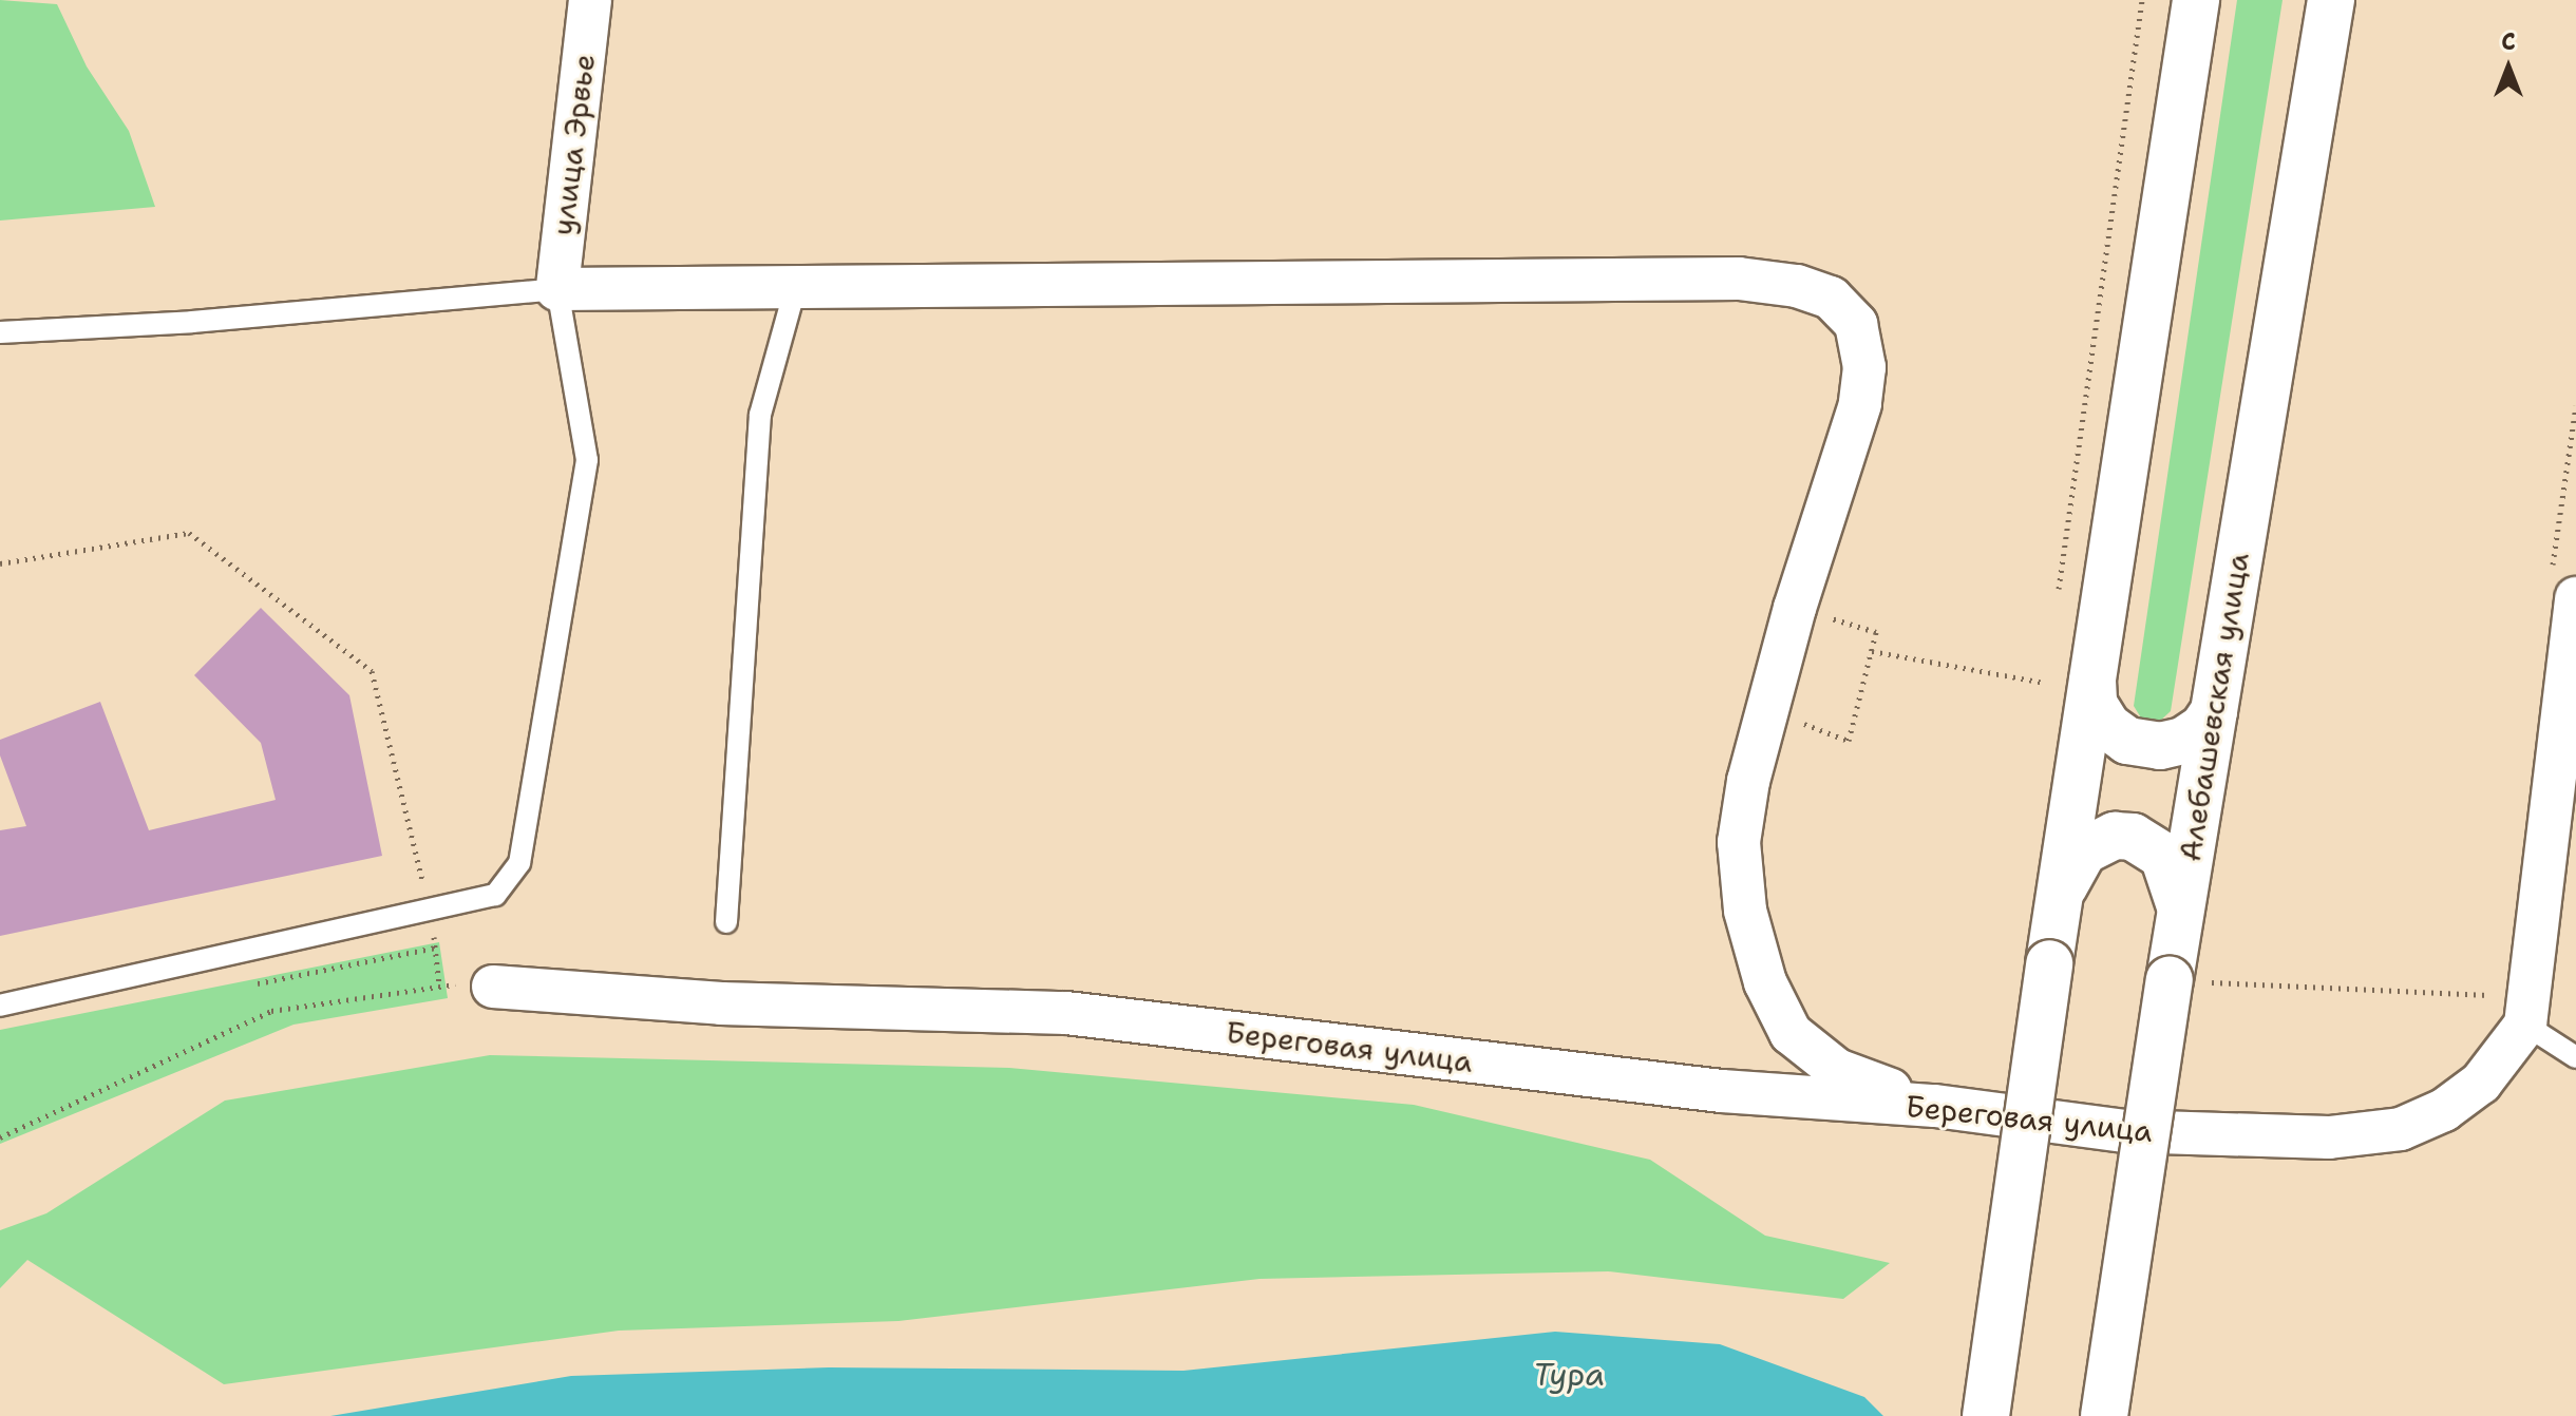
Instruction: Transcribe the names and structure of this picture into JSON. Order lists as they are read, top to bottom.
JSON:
{
  "streets": {
    "main road": ["Алебашевская улица"],
    "street": ["улица Эрвье", "Береговая улица"]
  },
  "water": ["Тура"],
  "north": "top"
}
